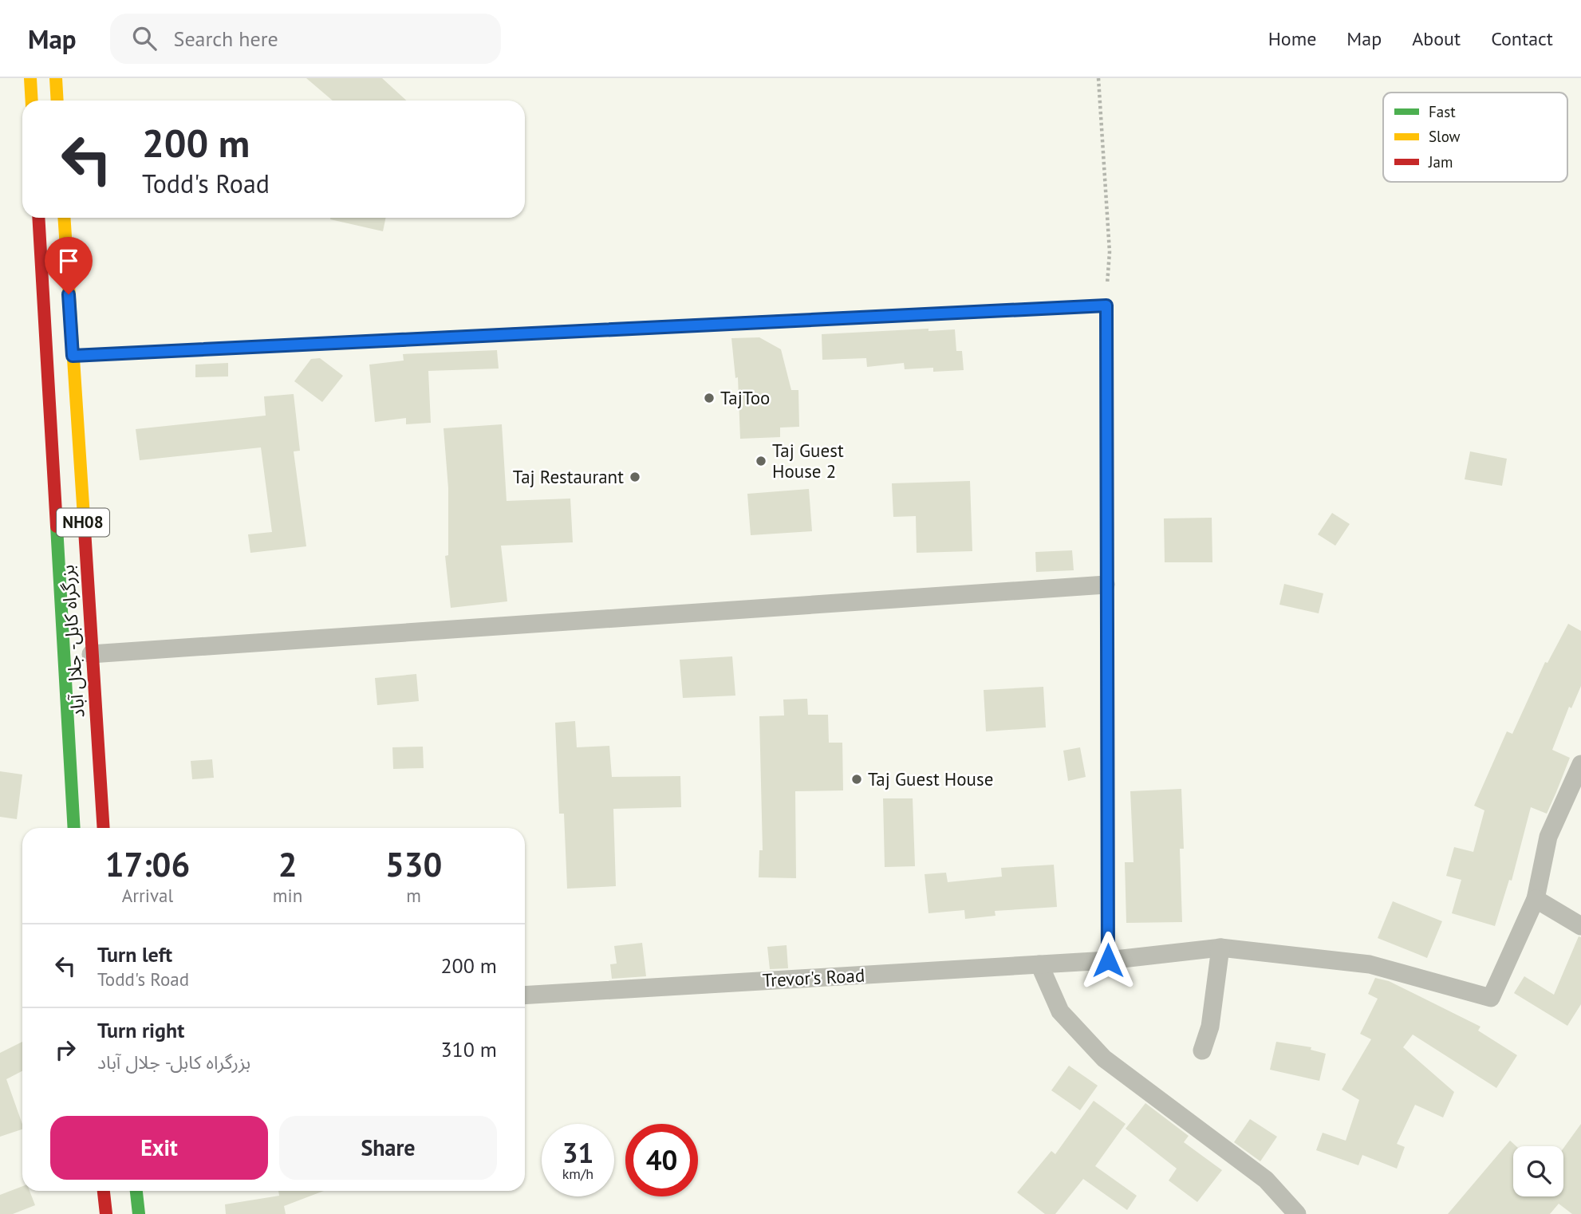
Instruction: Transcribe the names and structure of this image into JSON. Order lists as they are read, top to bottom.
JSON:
{
  "streets": {
    "main road": ["NH08", "بزرگراه کابل- جلال آباد"],
    "street": ["Trevor's Road"]
  },
  "places": [
    "TajToo",
    "Taj Guest House 2",
    "Taj Restaurant",
    "Taj Guest House"
  ],
  "legend": ["Fast", "Slow", "Jam"],
  "page": {
    "header": "Map",
    "search": "Search here",
    "nav": [
      "Home",
      "Map",
      "About",
      "Contact"
    ],
    "turn": ["200 m", "Todd's Road"],
    "eta": [
      "17:06",
      "Arrival",
      "2",
      "min",
      "530",
      "m"
    ],
    "list": [
      {
        "name": "Turn left",
        "note": "Todd's Road",
        "value": "200 m"
      },
      {
        "name": "Turn right",
        "note": "بزرگراه کابل- جلال آباد",
        "value": "310 m"
      }
    ],
    "buttons": ["Exit", "Share"],
    "speed": "31 km/h",
    "limit": "40"
  }
}
